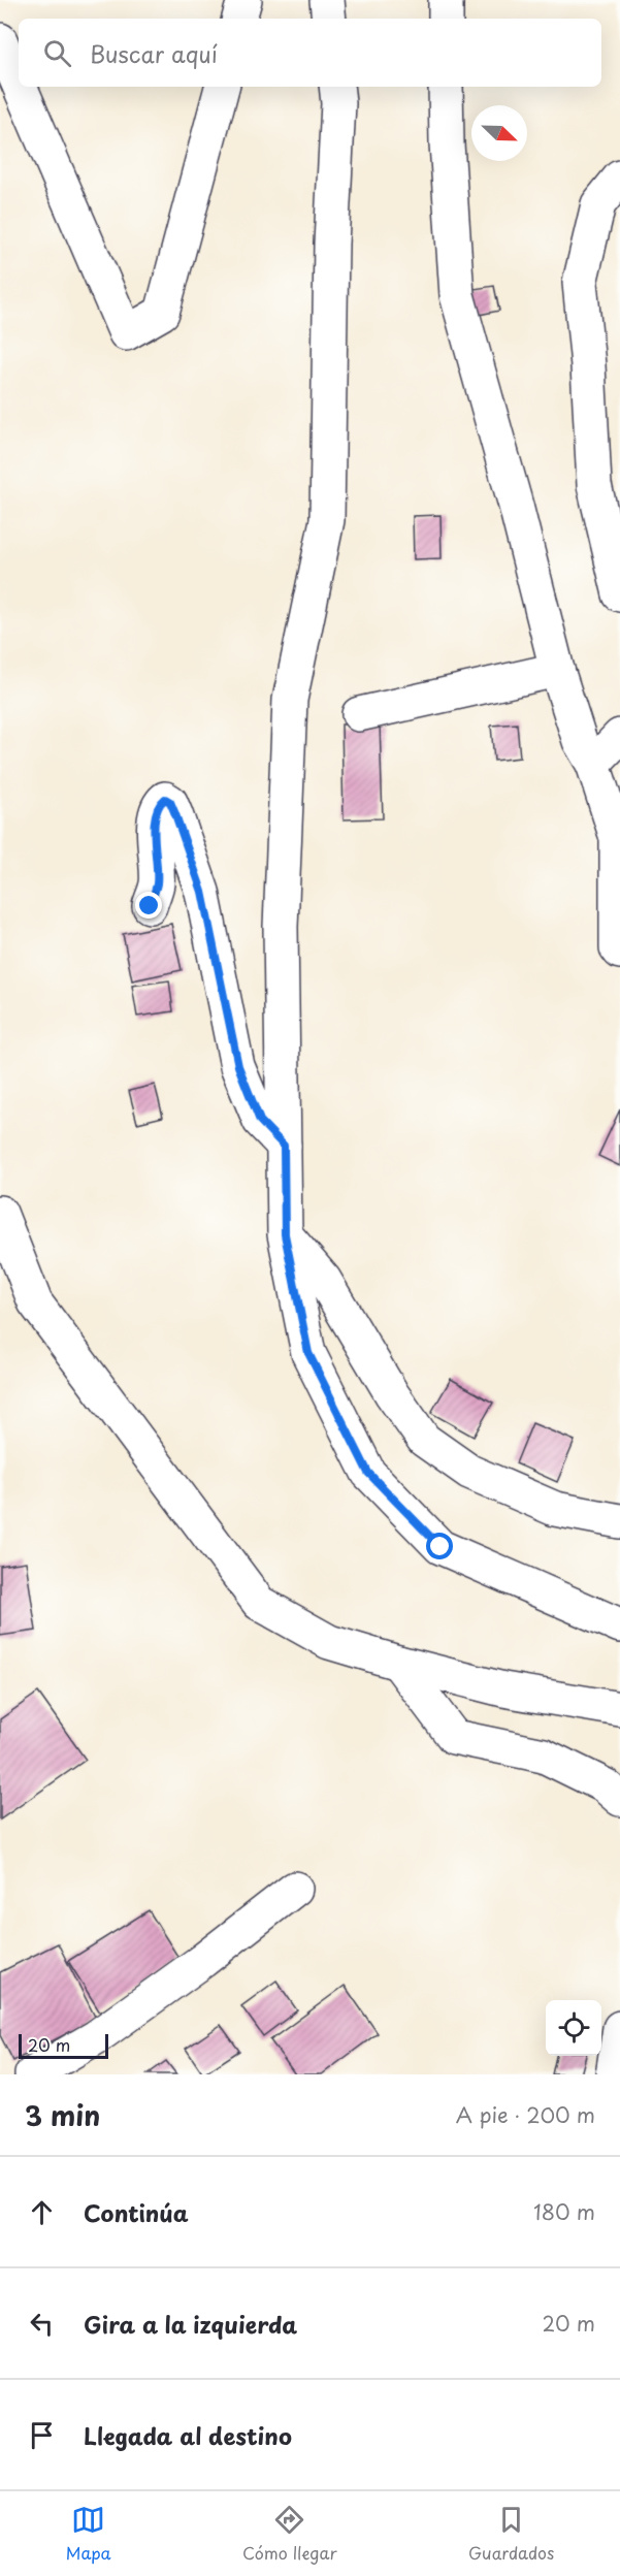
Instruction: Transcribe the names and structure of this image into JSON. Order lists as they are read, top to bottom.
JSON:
{
  "scale_bar": "20 m",
  "north": "bottom right",
  "page": {
    "search": "Buscar aquí",
    "scale": "20 m",
    "heading": ["3 min", "A pie · 200 m"],
    "list": [
      ["Continúa", "180 m"],
      ["Gira a la izquierda", "20 m"],
      "Llegada al destino"
    ],
    "nav": ["Mapa", "Cómo llegar", "Guardados"]
  }
}
